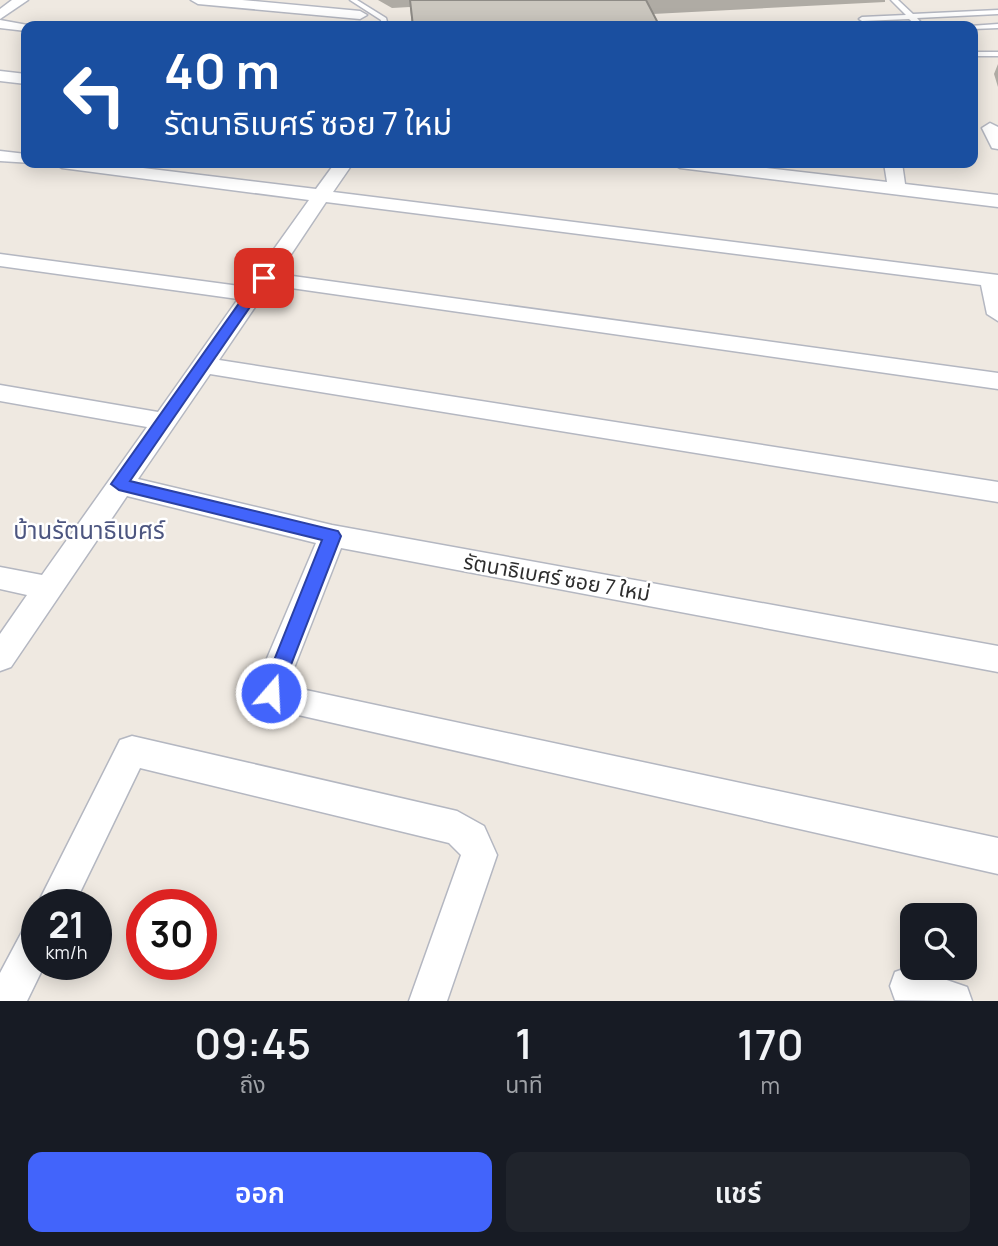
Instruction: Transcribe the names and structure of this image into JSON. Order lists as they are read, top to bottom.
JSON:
{
  "streets": {
    "street": ["รัตนาธิเบศร์ ซอย 7 ใหม่"]
  },
  "districts": ["บ้านรัตนาธิเบศร์"],
  "page": {
    "turn": ["40 m", "รัตนาธิเบศร์ ซอย 7 ใหม่"],
    "speed": "21 km/h",
    "limit": "30",
    "eta": [
      "09:45",
      "ถึง",
      "1",
      "นาที",
      "170",
      "m"
    ],
    "buttons": ["ออก", "แชร์"]
  }
}
